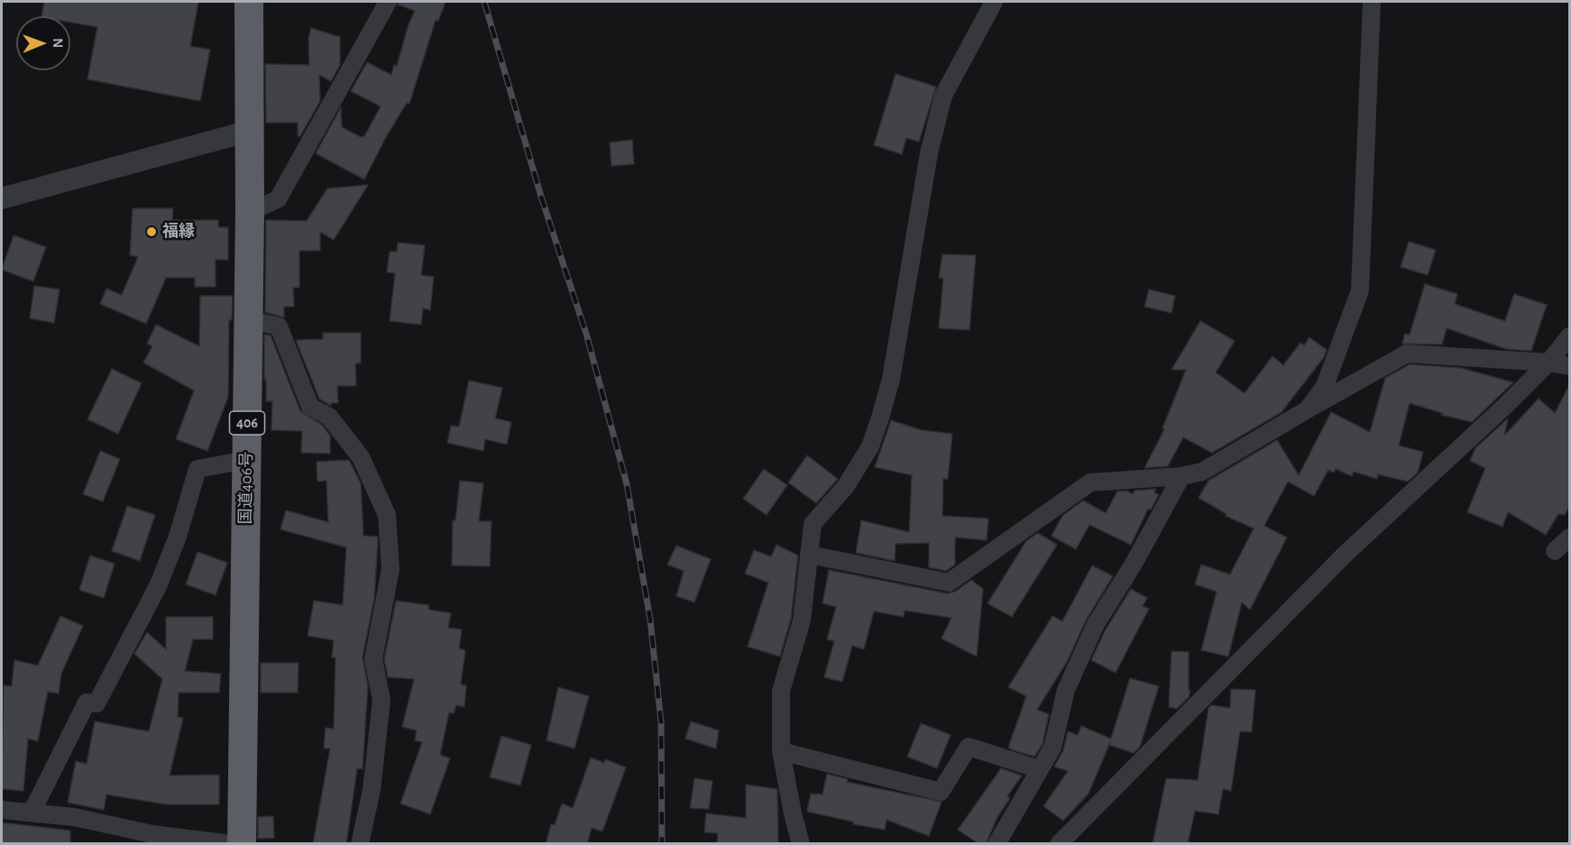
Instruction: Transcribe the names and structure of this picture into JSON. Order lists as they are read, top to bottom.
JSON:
{
  "streets": {
    "highway": ["406", "国道406号"]
  },
  "places": ["福縁"],
  "north": "right"
}
